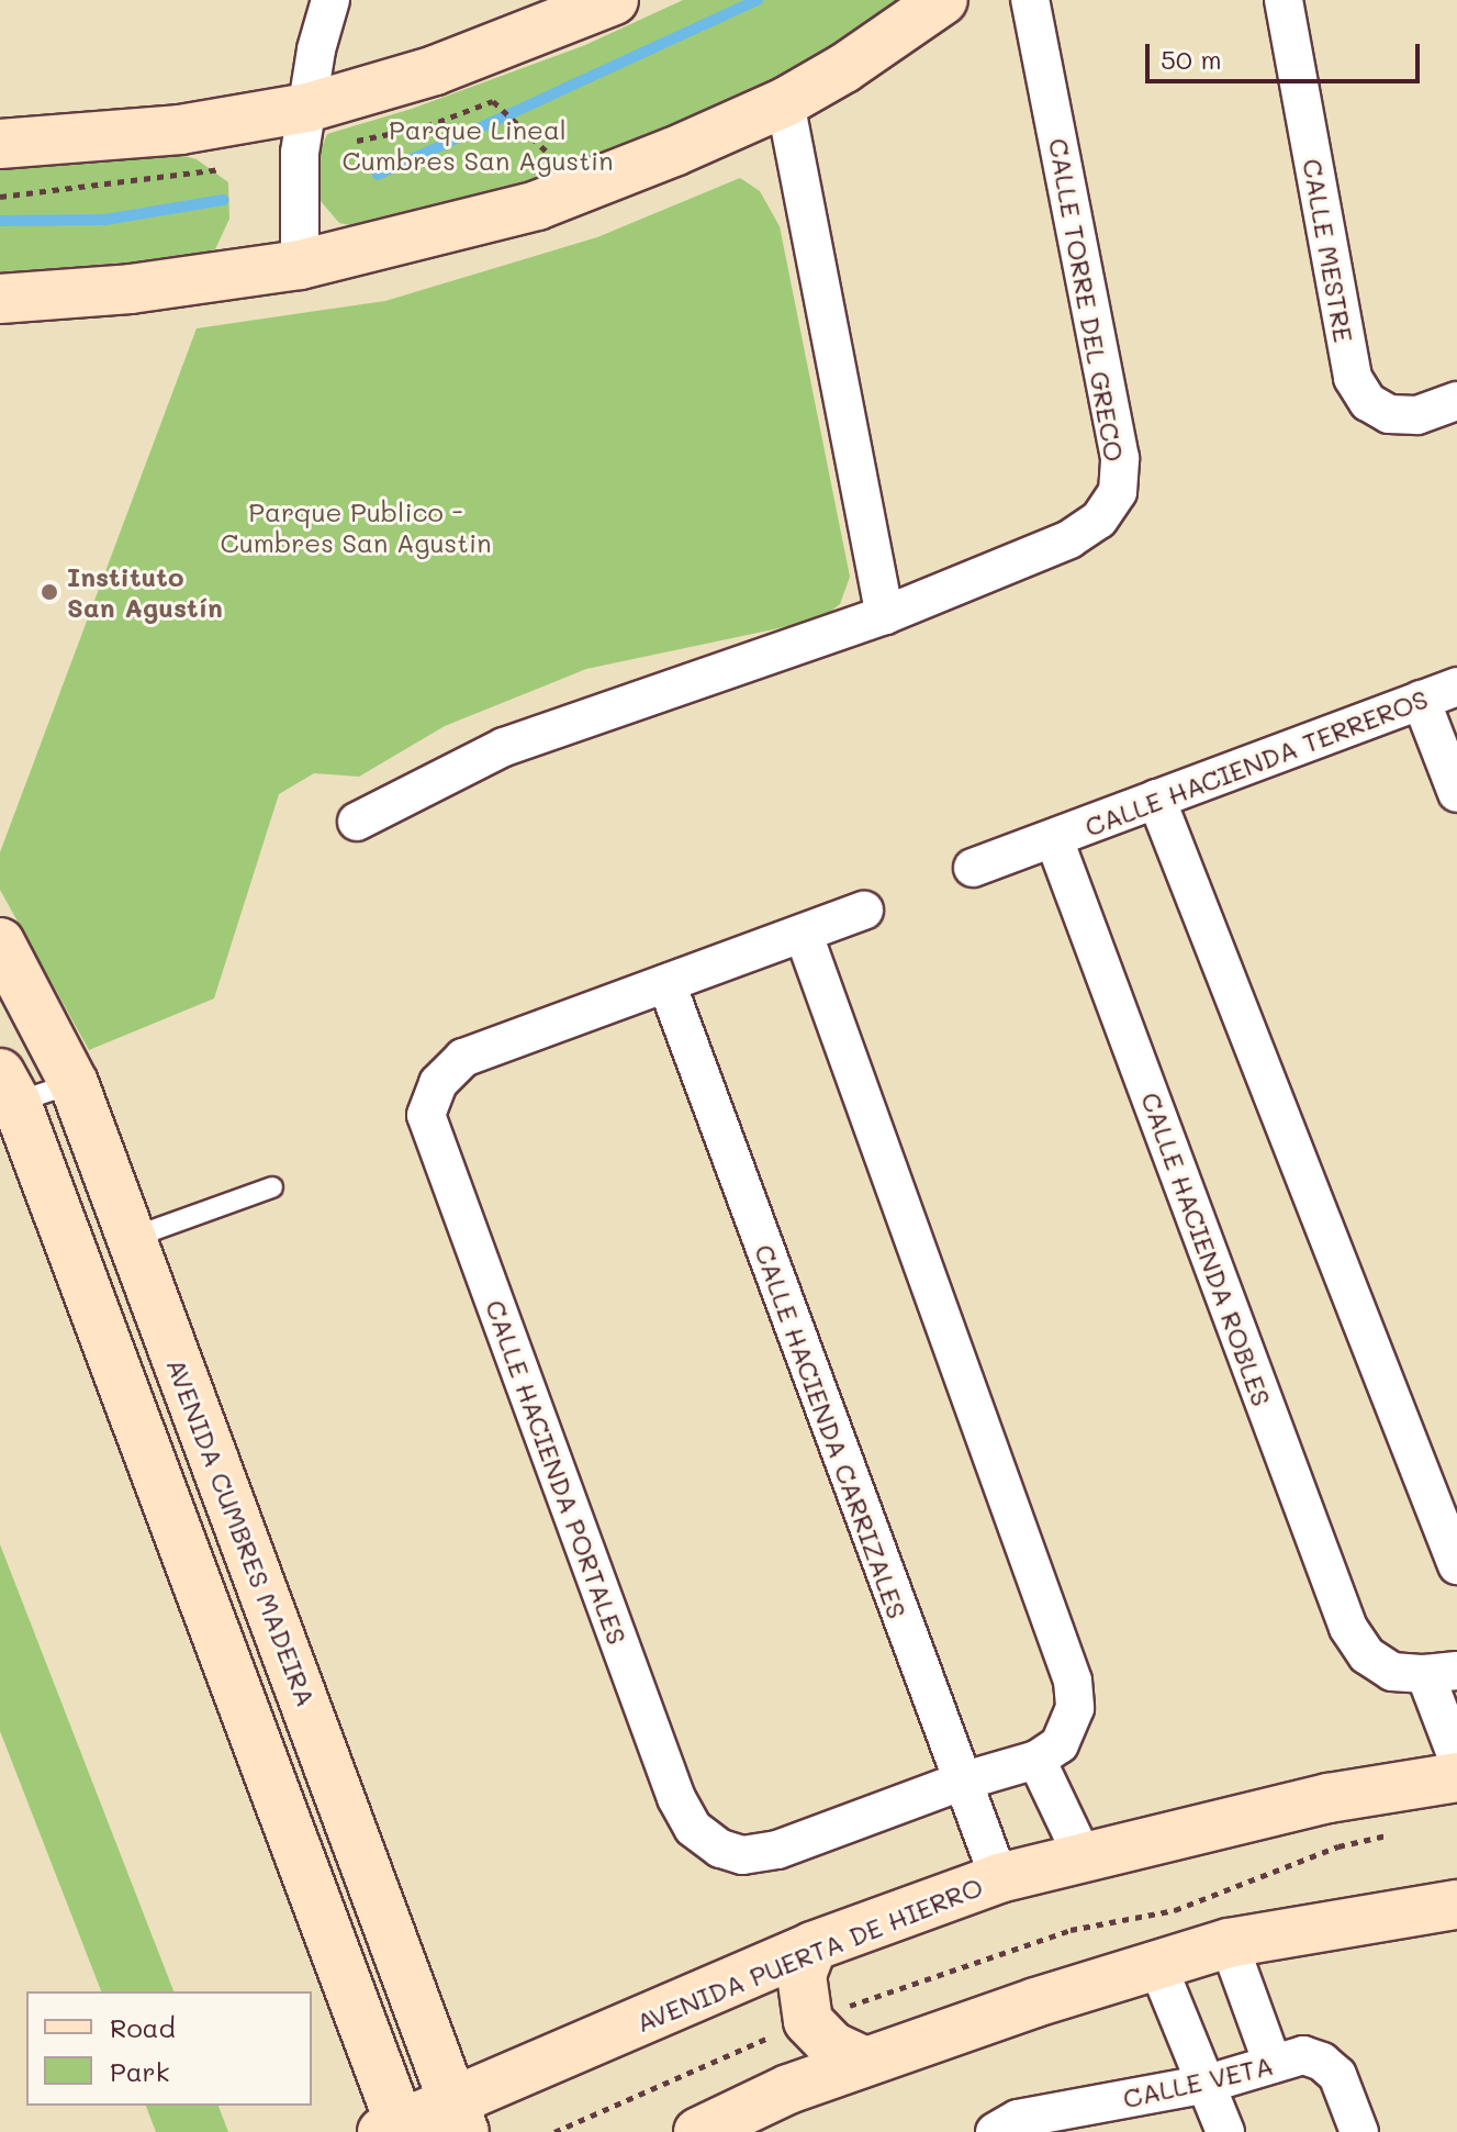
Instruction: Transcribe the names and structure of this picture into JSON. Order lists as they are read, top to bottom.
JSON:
{
  "streets": {
    "street": [
      "CALLE MESTRE",
      "CALLE TORRE DEL GRECO",
      "CALLE HACIENDA TERREROS",
      "CALLE HACIENDA ROBLES",
      "CALLE HACIENDA CARRIZALES",
      "CALLE HACIENDA PORTALES",
      "AVENIDA CUMBRES MADEIRA",
      "AVENIDA PUERTA DE HIERRO",
      "CALLE VETA"
    ]
  },
  "crossings": [
    ["CALLE HACIENDA TERREROS", "CALLE HACIENDA ROBLES"],
    ["CALLE HACIENDA CARRIZALES", "CALLE HACIENDA PORTALES"],
    ["CALLE HACIENDA CARRIZALES", "AVENIDA PUERTA DE HIERRO"],
    ["AVENIDA CUMBRES MADEIRA", "AVENIDA PUERTA DE HIERRO"]
  ],
  "parks": ["Parque Lineal Cumbres San Agustin", "Parque Publico - Cumbres San Agustin"],
  "places": ["Instituto San Agustín"],
  "legend": ["Road", "Park"],
  "scale_bar": "50 m"
}
